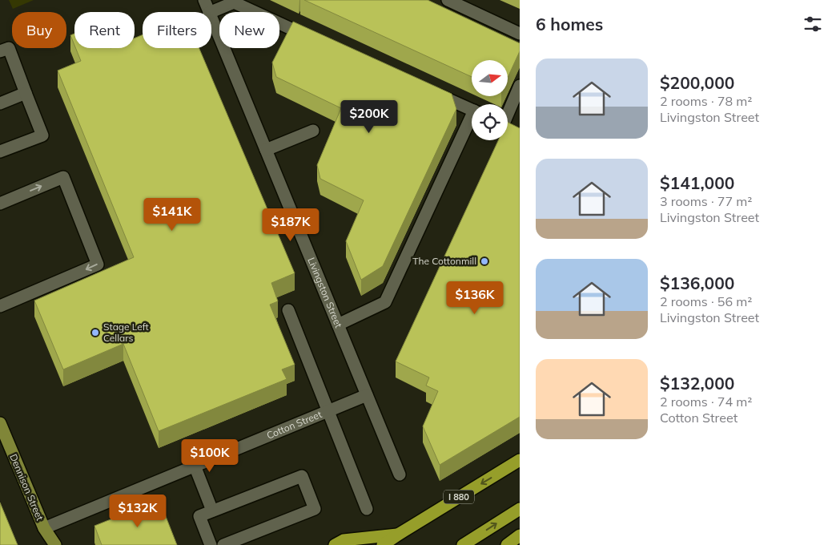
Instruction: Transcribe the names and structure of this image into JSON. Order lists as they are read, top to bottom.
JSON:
{
  "streets": {
    "highway": ["I 880"],
    "main road": ["Dennison Street"],
    "street": ["Livingston Street", "Cotton Street"]
  },
  "crossings": [
    ["Livingston Street", "Cotton Street"],
    ["Cotton Street", "Dennison Street"]
  ],
  "places": ["The Cottonmill", "Stage Left Cellars"],
  "north": "right",
  "page": {
    "heading": "6 homes",
    "chip": [
      "Buy",
      "Rent",
      "Filters",
      "New"
    ],
    "list": [
      {
        "name": "$200,000",
        "note": "2 rooms · 78 m² · Livingston Street"
      },
      {
        "name": "$141,000",
        "note": "3 rooms · 77 m² · Livingston Street"
      },
      {
        "name": "$136,000",
        "note": "2 rooms · 56 m² · Livingston Street"
      },
      {
        "name": "$132,000",
        "note": "2 rooms · 74 m² · Cotton Street"
      }
    ],
    "price": [
      "$200K",
      "$141K",
      "$187K",
      "$136K",
      "$100K",
      "$132K"
    ]
  }
}
